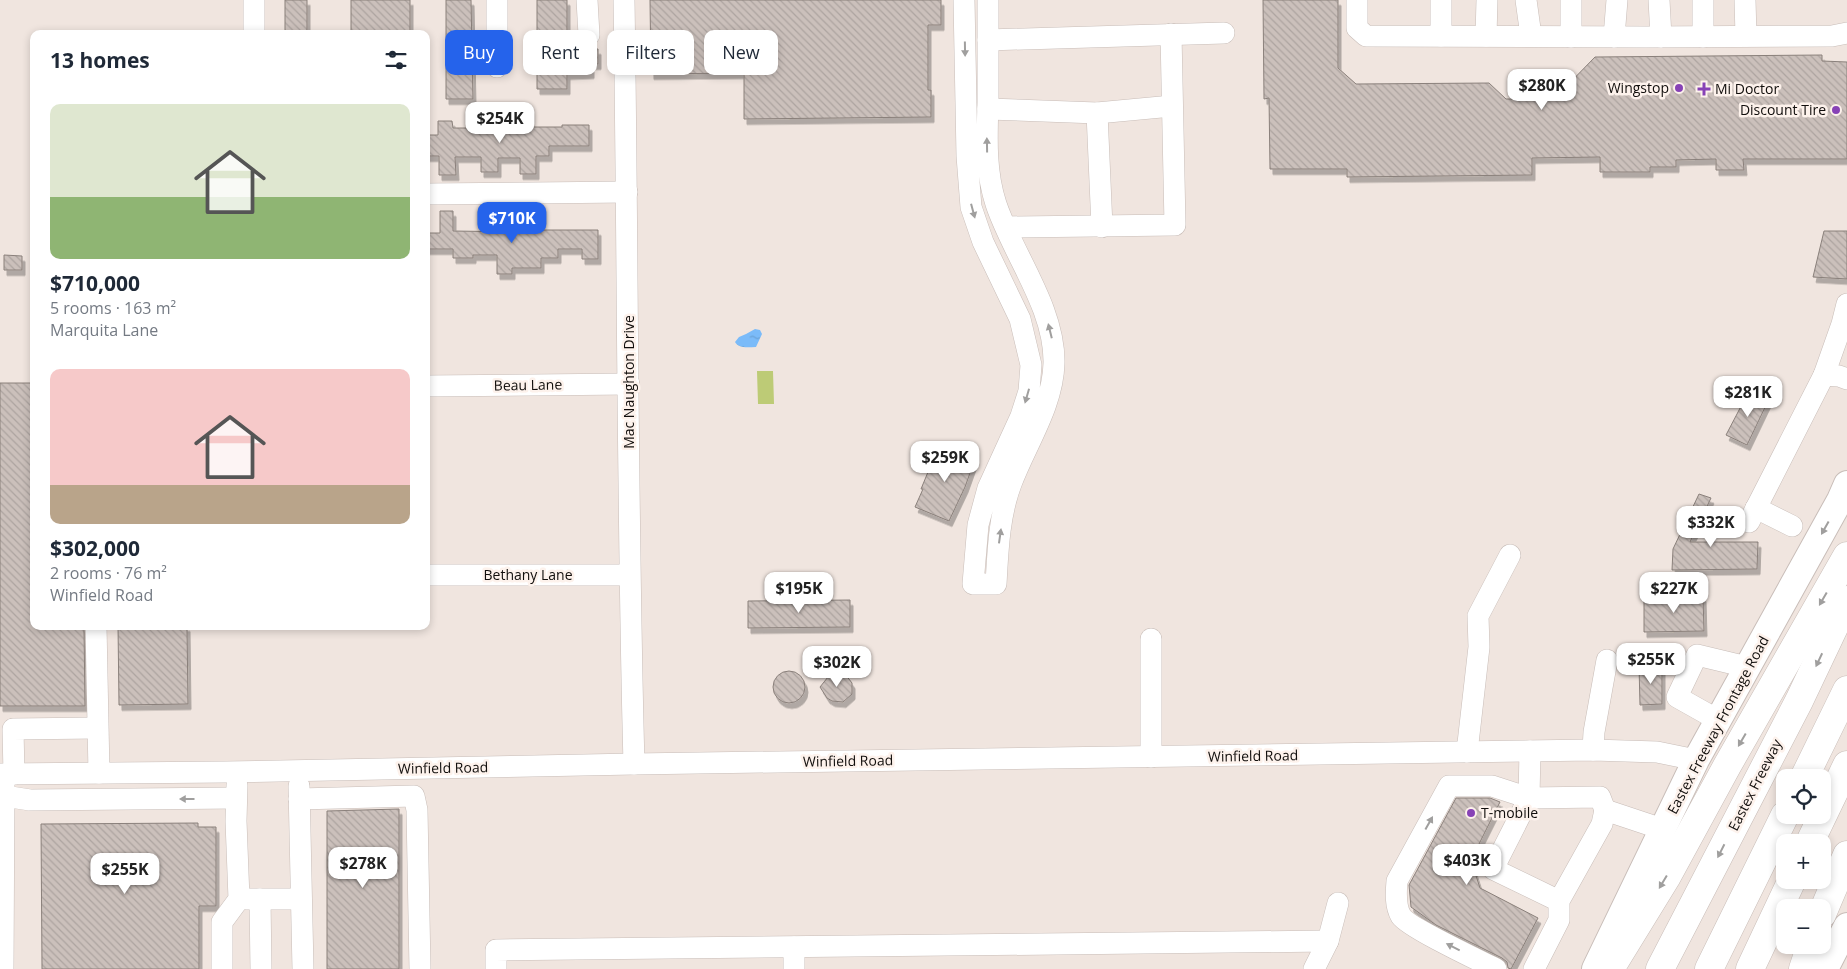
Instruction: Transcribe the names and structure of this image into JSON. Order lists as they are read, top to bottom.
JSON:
{
  "streets": {
    "highway": ["Eastex Freeway"],
    "main road": ["Eastex Freeway Frontage Road"],
    "street": [
      "Mac Naughton Drive",
      "Beau Lane",
      "Bethany Lane",
      "Winfield Road"
    ]
  },
  "crossings": [
    ["Mac Naughton Drive", "Beau Lane"],
    ["Mac Naughton Drive", "Bethany Lane"],
    ["Mac Naughton Drive", "Winfield Road"],
    ["Eastex Freeway Frontage Road", "Winfield Road"]
  ],
  "one_way": ["Eastex Freeway Frontage Road"],
  "places": {
    "other": ["Wingstop", "Discount Tire", "T-mobile"],
    "health": ["Mi Doctor"]
  },
  "page": {
    "chip": [
      "Buy",
      "Rent",
      "Filters",
      "New"
    ],
    "heading": "13 homes",
    "price": [
      "$280K",
      "$254K",
      "$710K",
      "$281K",
      "$259K",
      "$332K",
      "$195K",
      "$227K",
      "$255K",
      "$302K",
      "$403K",
      "$278K",
      "$255K"
    ],
    "list": [
      {
        "name": "$710,000",
        "note": "5 rooms · 163 m² · Marquita Lane"
      },
      {
        "name": "$302,000",
        "note": "2 rooms · 76 m² · Winfield Road"
      }
    ],
    "map_buttons": ["+", "−"]
  }
}
